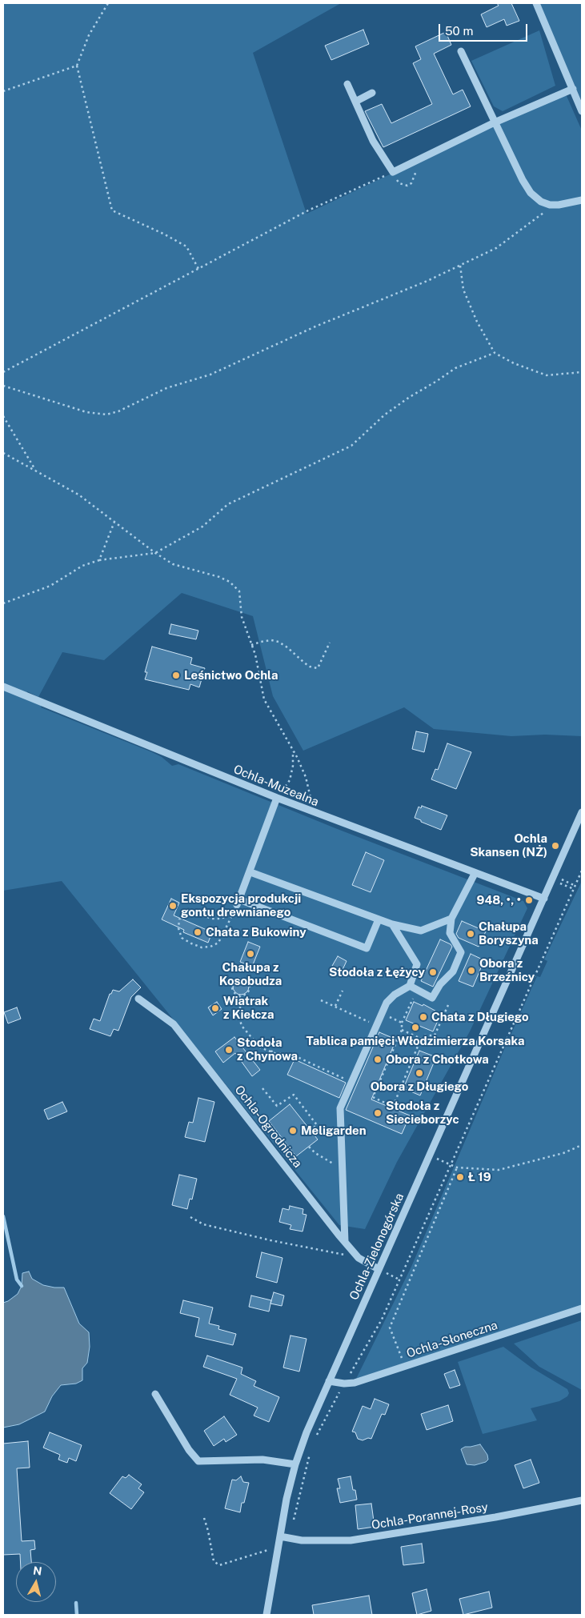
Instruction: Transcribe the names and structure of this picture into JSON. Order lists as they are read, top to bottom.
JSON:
{
  "streets": {
    "street": [
      "Ochla-Muzealna",
      "Ochla-Ogrodnicza",
      "Ochla-Zielonogórska",
      "Ochla-Słoneczna",
      "Ochla-Porannej-Rosy"
    ]
  },
  "crossings": [
    ["Ochla-Muzealna", "Ochla-Zielonogórska"],
    ["Ochla-Ogrodnicza", "Ochla-Zielonogórska"],
    ["Ochla-Zielonogórska", "Ochla-Słoneczna"],
    ["Ochla-Zielonogórska", "Ochla-Porannej-Rosy"]
  ],
  "places": [
    "Leśnictwo Ochla",
    "Ochla Skansen (NŻ)",
    "948, •, •",
    "Ekspozycja produkcji gontu drewnianego",
    "Chata z Bukowiny",
    "Chałupa Boryszyna",
    "Chałupa z Kosobudza",
    "Obora z Brzeźnicy",
    "Stodoła z Łężycy",
    "Wiatrak z Kiełcza",
    "Chata z Długiego",
    "Tablica pamięci Włodzimierza Korsaka",
    "Stodoła z Chynowa",
    "Obora z Chotkowa",
    "Obora z Długiego",
    "Stodoła z Siecieborzyc",
    "Meligarden",
    "Ł 19"
  ],
  "scale_bar": "50 m",
  "north": "top"
}
